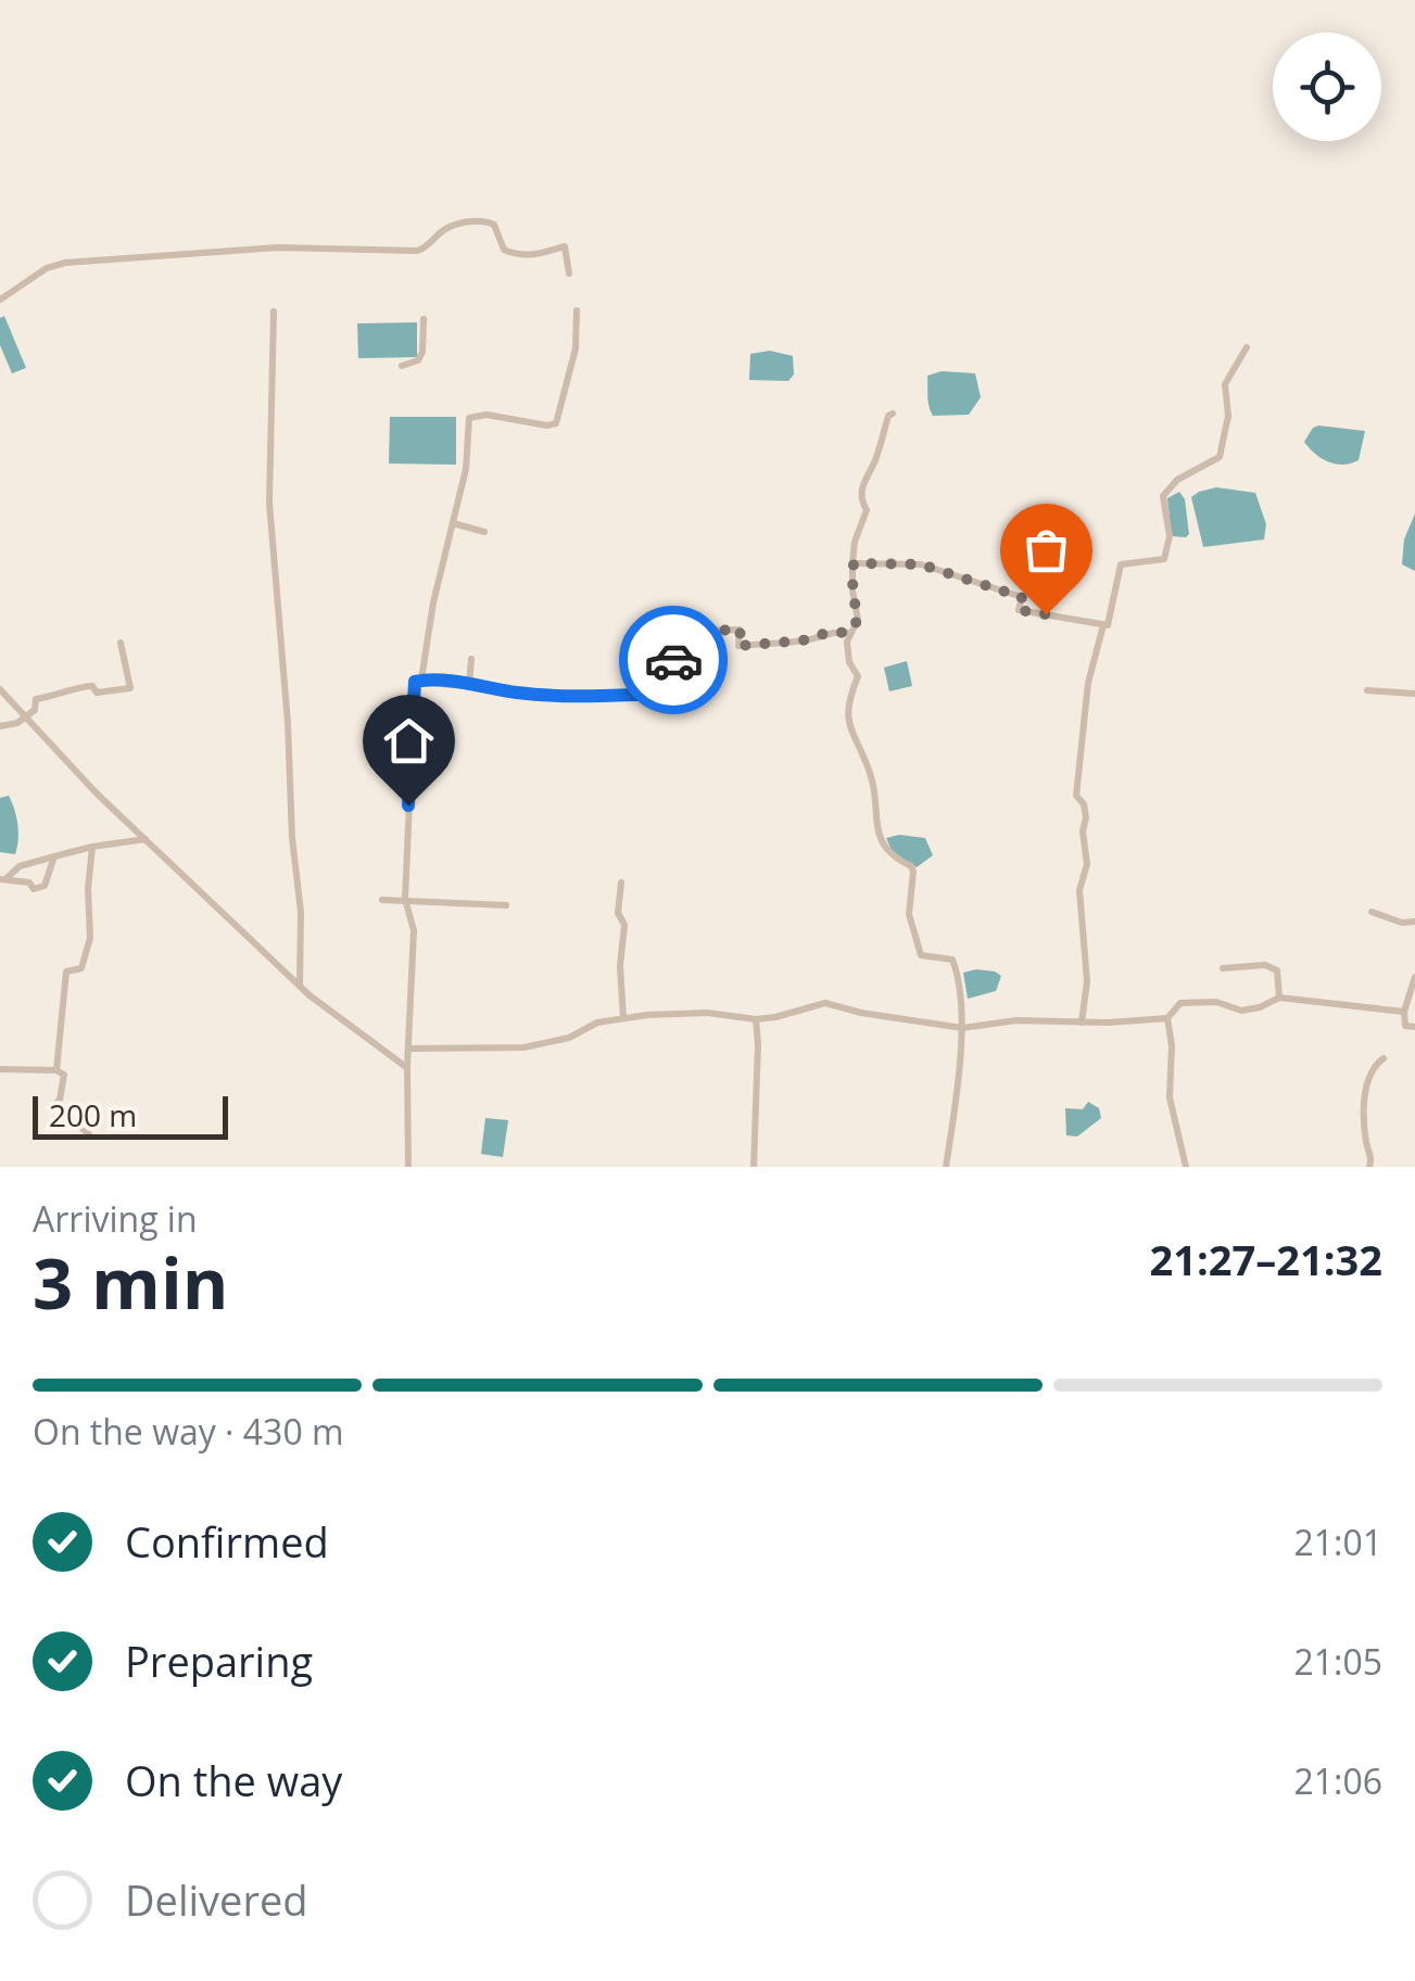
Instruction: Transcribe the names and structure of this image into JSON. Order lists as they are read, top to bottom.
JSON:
{
  "scale_bar": "200 m",
  "page": {
    "scale": "200 m",
    "heading": ["3 min", "Arriving in", "21:27–21:32"],
    "bar": "On the way · 430 m",
    "list": [
      ["Confirmed", "21:01"],
      ["Preparing", "21:05"],
      ["On the way", "21:06"],
      "Delivered"
    ]
  }
}
